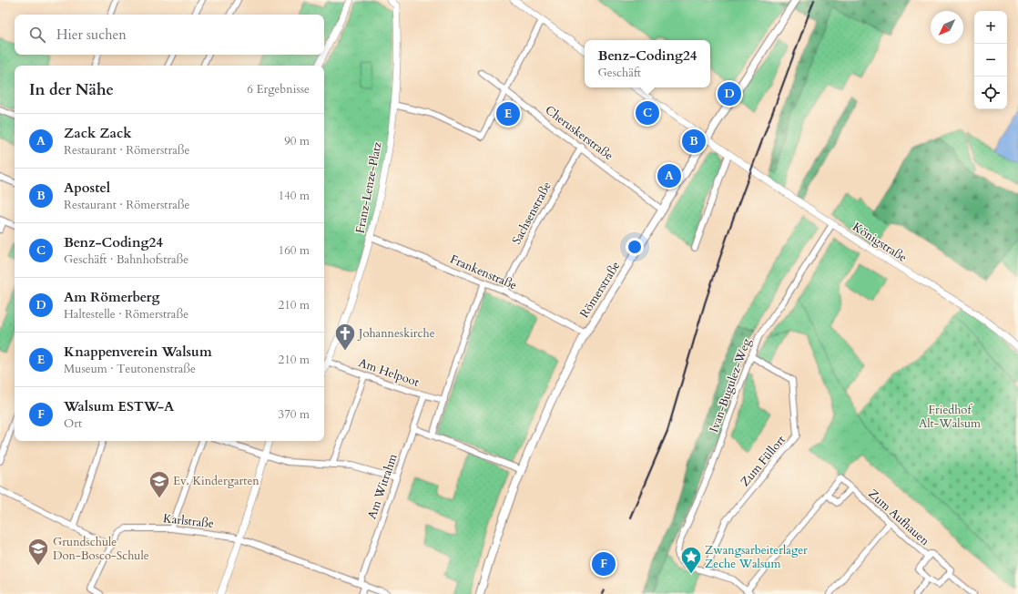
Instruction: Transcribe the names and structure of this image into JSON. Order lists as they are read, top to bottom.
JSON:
{
  "streets": {
    "main road": ["Römerstraße"],
    "street": [
      "Cheruskerstraße",
      "Franz-Lenze-Platz",
      "Sachsenstraße",
      "Königstraße",
      "Frankenstraße",
      "Am Helpoot",
      "Ivan-Bugulez-Weg",
      "Zum Füllort",
      "Am Witrahm",
      "Zum Aufhauen",
      "Karlstraße"
    ]
  },
  "crossings": [
    ["Cheruskerstraße", "Sachsenstraße"],
    ["Cheruskerstraße", "Römerstraße"],
    ["Franz-Lenze-Platz", "Frankenstraße"],
    ["Franz-Lenze-Platz", "Am Helpoot"],
    ["Sachsenstraße", "Frankenstraße"],
    ["Königstraße", "Römerstraße"],
    ["Königstraße", "Ivan-Bugulez-Weg"],
    ["Frankenstraße", "Römerstraße"],
    ["Am Helpoot", "Am Witrahm"],
    ["Ivan-Bugulez-Weg", "Zum Füllort"],
    ["Am Witrahm", "Karlstraße"]
  ],
  "parks": ["Friedhof Alt-Walsum"],
  "places": {
    "church": ["Johanneskirche"],
    "school or university": ["Ev. Kindergarten", "Grundschule Don-Bosco-Schule"],
    "place": ["Zwangsarbeiterlager Zeche Walsum"]
  },
  "north": "bottom left",
  "page": {
    "map_buttons": ["+", "−"],
    "search": "Hier suchen",
    "popup": ["Benz-Coding24", "Geschäft"],
    "heading": ["In der Nähe", "6 Ergebnisse"],
    "pins": [
      "D",
      "C",
      "E",
      "B",
      "A",
      "F"
    ],
    "list": [
      {
        "mark": "A",
        "name": "Zack Zack",
        "note": "Restaurant · Römerstraße",
        "value": "90 m"
      },
      {
        "mark": "B",
        "name": "Apostel",
        "note": "Restaurant · Römerstraße",
        "value": "140 m"
      },
      {
        "mark": "C",
        "name": "Benz-Coding24",
        "note": "Geschäft · Bahnhofstraße",
        "value": "160 m"
      },
      {
        "mark": "D",
        "name": "Am Römerberg",
        "note": "Haltestelle · Römerstraße",
        "value": "210 m"
      },
      {
        "mark": "E",
        "name": "Knappenverein Walsum",
        "note": "Museum · Teutonenstraße",
        "value": "210 m"
      },
      {
        "mark": "F",
        "name": "Walsum ESTW-A",
        "note": "Ort",
        "value": "370 m"
      }
    ]
  }
}
